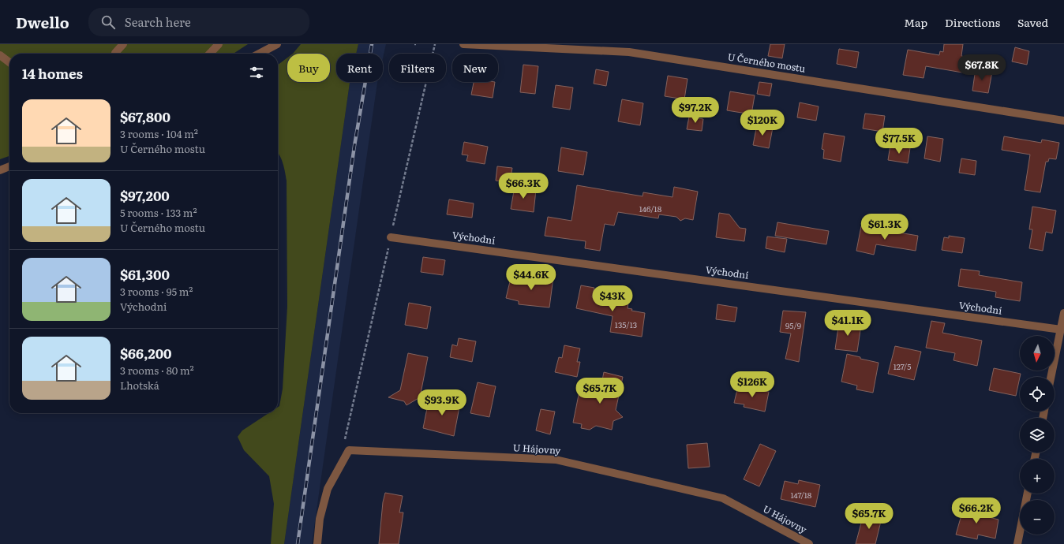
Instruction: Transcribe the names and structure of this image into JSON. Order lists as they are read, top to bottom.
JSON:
{
  "streets": {
    "street": ["U Černého mostu", "Východní", "U Hájovny"]
  },
  "house_numbers": [
    "146/18",
    "135/13",
    "95/9",
    "127/5",
    "147/18"
  ],
  "north": "bottom",
  "page": {
    "header": "Dwello",
    "search": "Search here",
    "nav": ["Map", "Directions", "Saved"],
    "chip": [
      "Buy",
      "Rent",
      "Filters",
      "New"
    ],
    "heading": "14 homes",
    "price": [
      "$67.8K",
      "$97.2K",
      "$120K",
      "$77.5K",
      "$66.3K",
      "$61.3K",
      "$44.6K",
      "$43K",
      "$41.1K",
      "$126K",
      "$65.7K",
      "$93.9K",
      "$66.2K",
      "$65.7K"
    ],
    "list": [
      {
        "name": "$67,800",
        "note": "3 rooms · 104 m² · U Černého mostu"
      },
      {
        "name": "$97,200",
        "note": "5 rooms · 133 m² · U Černého mostu"
      },
      {
        "name": "$61,300",
        "note": "3 rooms · 95 m² · Východní"
      },
      {
        "name": "$66,200",
        "note": "3 rooms · 80 m² · Lhotská"
      }
    ],
    "map_buttons": ["+", "−"]
  }
}
